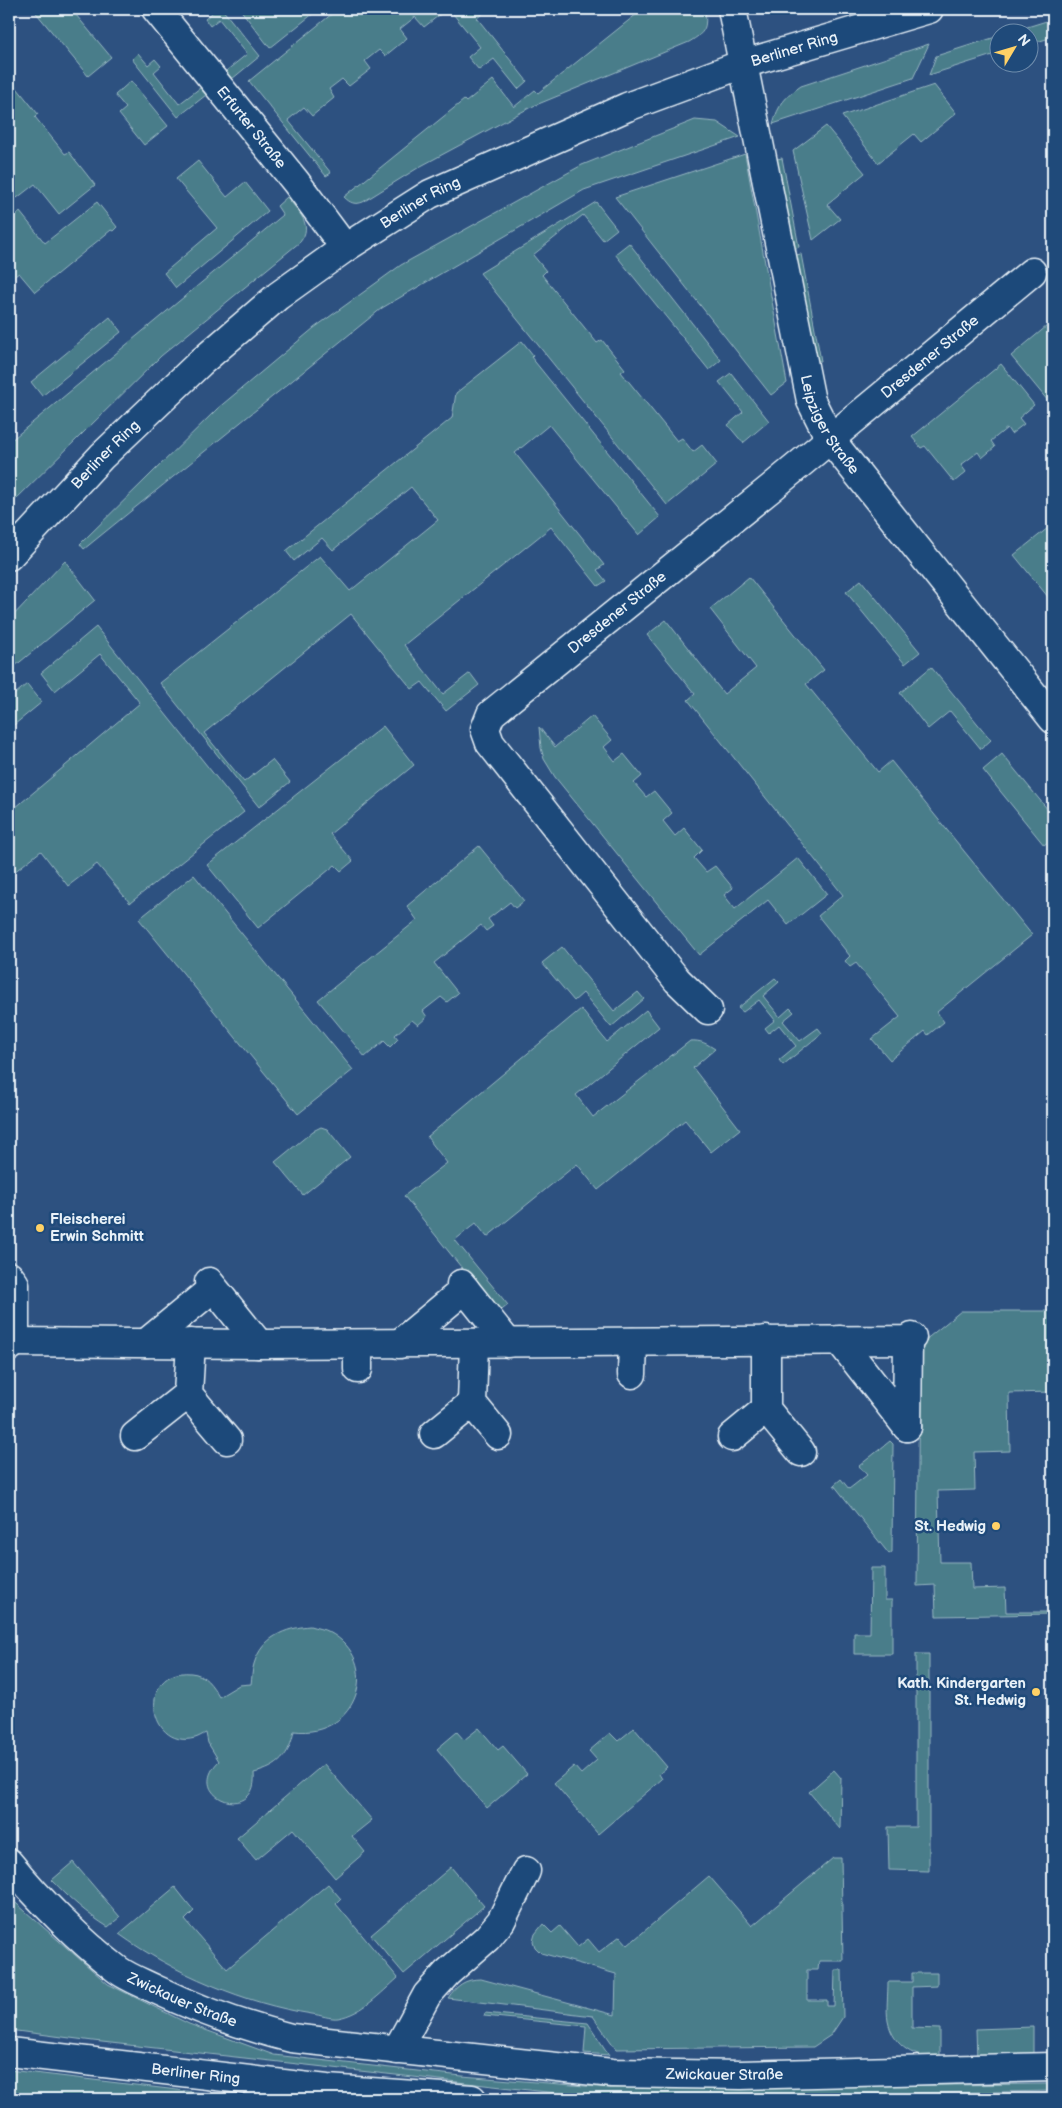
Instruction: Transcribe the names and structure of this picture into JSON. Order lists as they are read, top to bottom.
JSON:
{
  "streets": {
    "street": [
      "Berliner Ring",
      "Erfurter Straße",
      "Dresdener Straße",
      "Leipziger Straße",
      "Zwickauer Straße"
    ]
  },
  "crossings": [
    ["Berliner Ring", "Erfurter Straße"],
    ["Berliner Ring", "Leipziger Straße"],
    ["Dresdener Straße", "Leipziger Straße"]
  ],
  "places": ["Fleischerei Erwin Schmitt", "St. Hedwig", "Kath. Kindergarten St. Hedwig"],
  "north": "top right"
}
